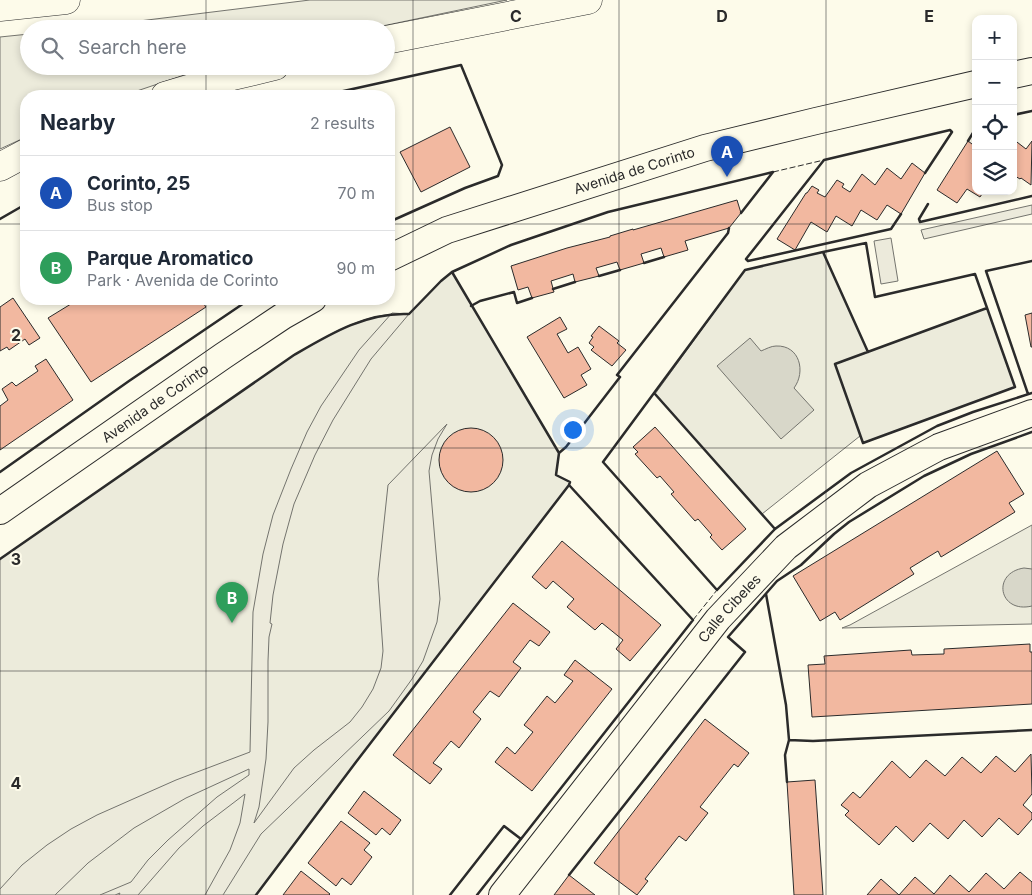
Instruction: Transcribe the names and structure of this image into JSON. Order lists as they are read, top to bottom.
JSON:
{
  "streets": {
    "street": ["Avenida de Corinto", "Calle Cibeles"]
  },
  "page": {
    "map_buttons": ["+", "−"],
    "search": "Search here",
    "heading": ["Nearby", "2 results"],
    "pins": ["A", "B"],
    "list": [
      {
        "mark": "A",
        "name": "Corinto, 25",
        "note": "Bus stop",
        "value": "70 m"
      },
      {
        "mark": "B",
        "name": "Parque Aromatico",
        "note": "Park · Avenida de Corinto",
        "value": "90 m"
      }
    ]
  },
  "grid": {
    "columns": ["C", "D", "E"],
    "rows": ["2", "3", "4"]
  }
}
